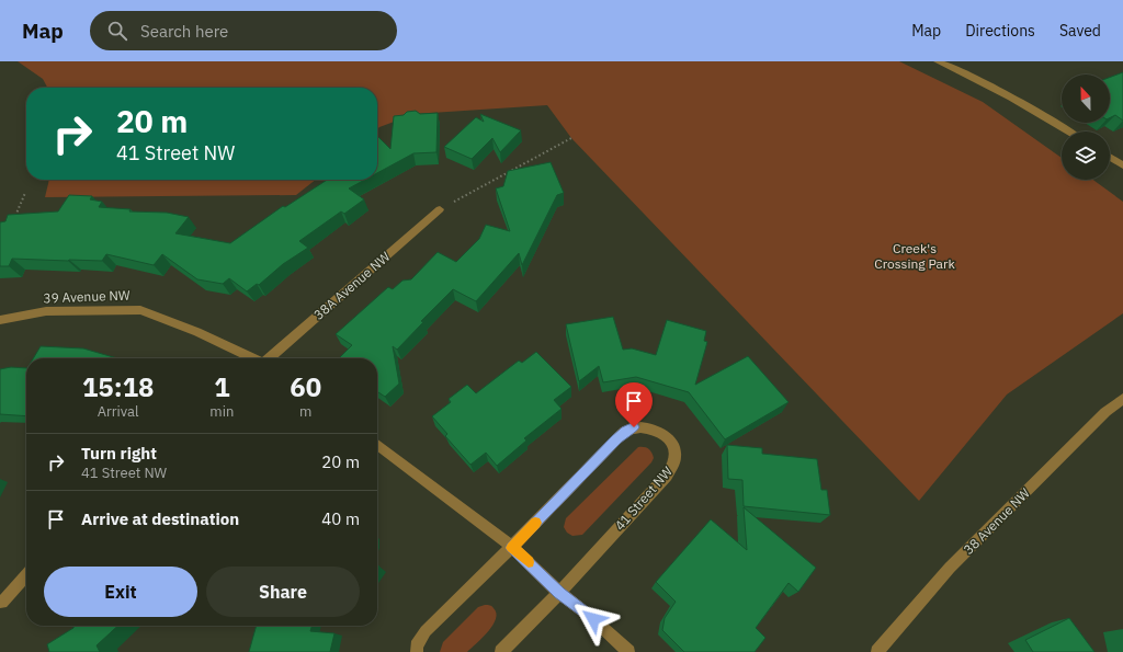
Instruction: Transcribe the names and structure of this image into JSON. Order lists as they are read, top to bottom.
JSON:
{
  "streets": {
    "street": [
      "38A Avenue NW",
      "39 Avenue NW",
      "41 Street NW",
      "38 Avenue NW"
    ]
  },
  "parks": ["Creek's Crossing Park"],
  "north": "top",
  "page": {
    "header": "Map",
    "search": "Search here",
    "nav": ["Map", "Directions", "Saved"],
    "turn": ["20 m", "41 Street NW"],
    "eta": [
      "15:18",
      "Arrival",
      "1",
      "min",
      "60",
      "m"
    ],
    "list": [
      {
        "name": "Turn right",
        "note": "41 Street NW",
        "value": "20 m"
      },
      {
        "name": "Arrive at destination",
        "value": "40 m"
      }
    ],
    "buttons": ["Exit", "Share"]
  }
}
